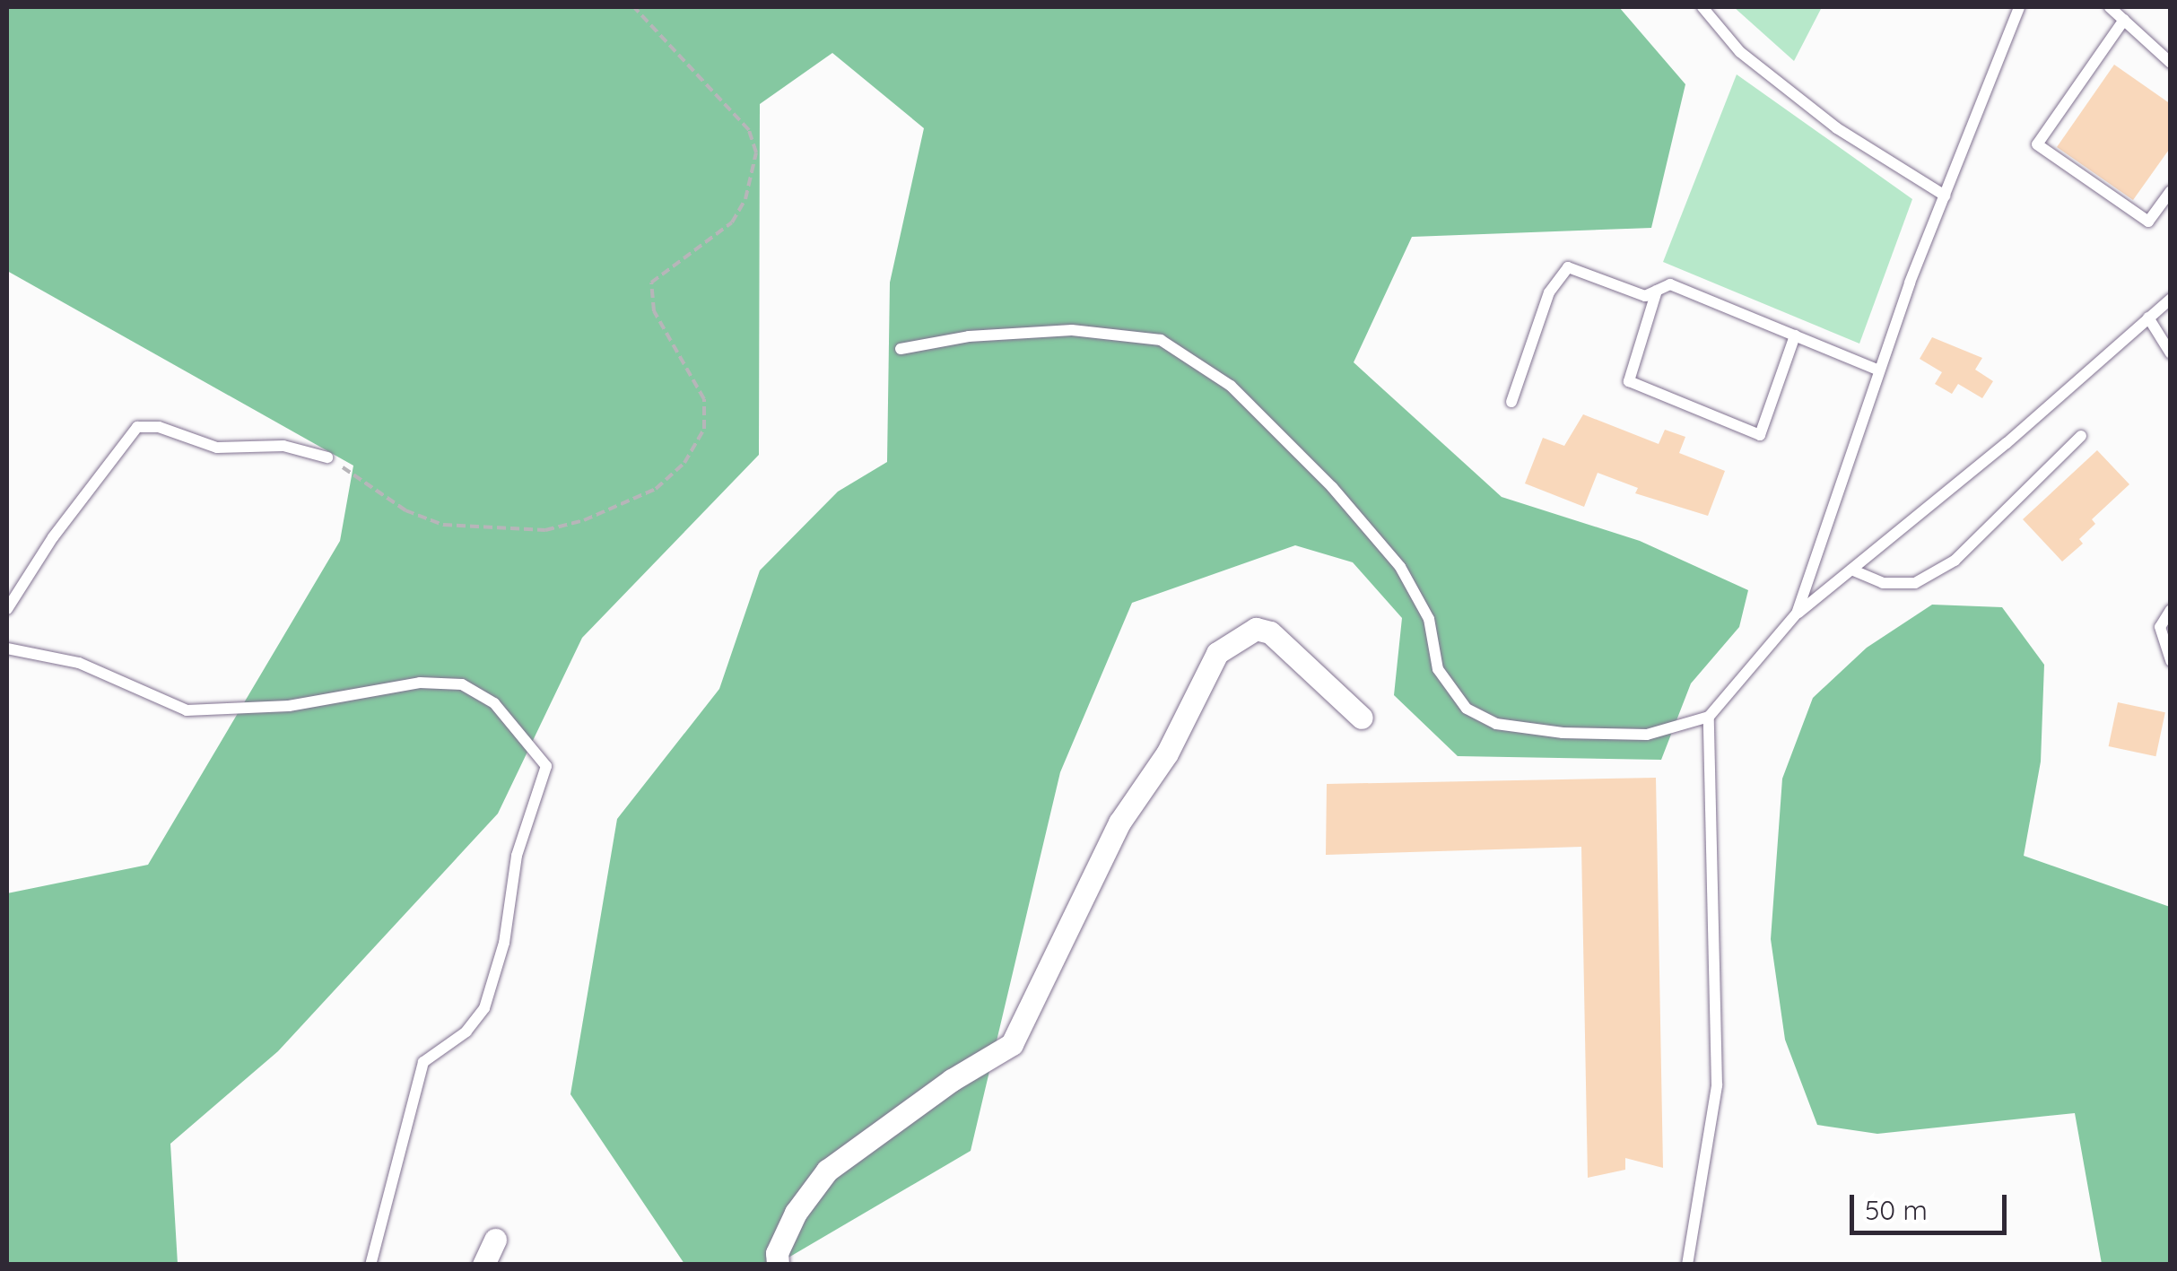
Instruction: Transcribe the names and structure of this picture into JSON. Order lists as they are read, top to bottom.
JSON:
{
  "scale_bar": "50 m"
}
